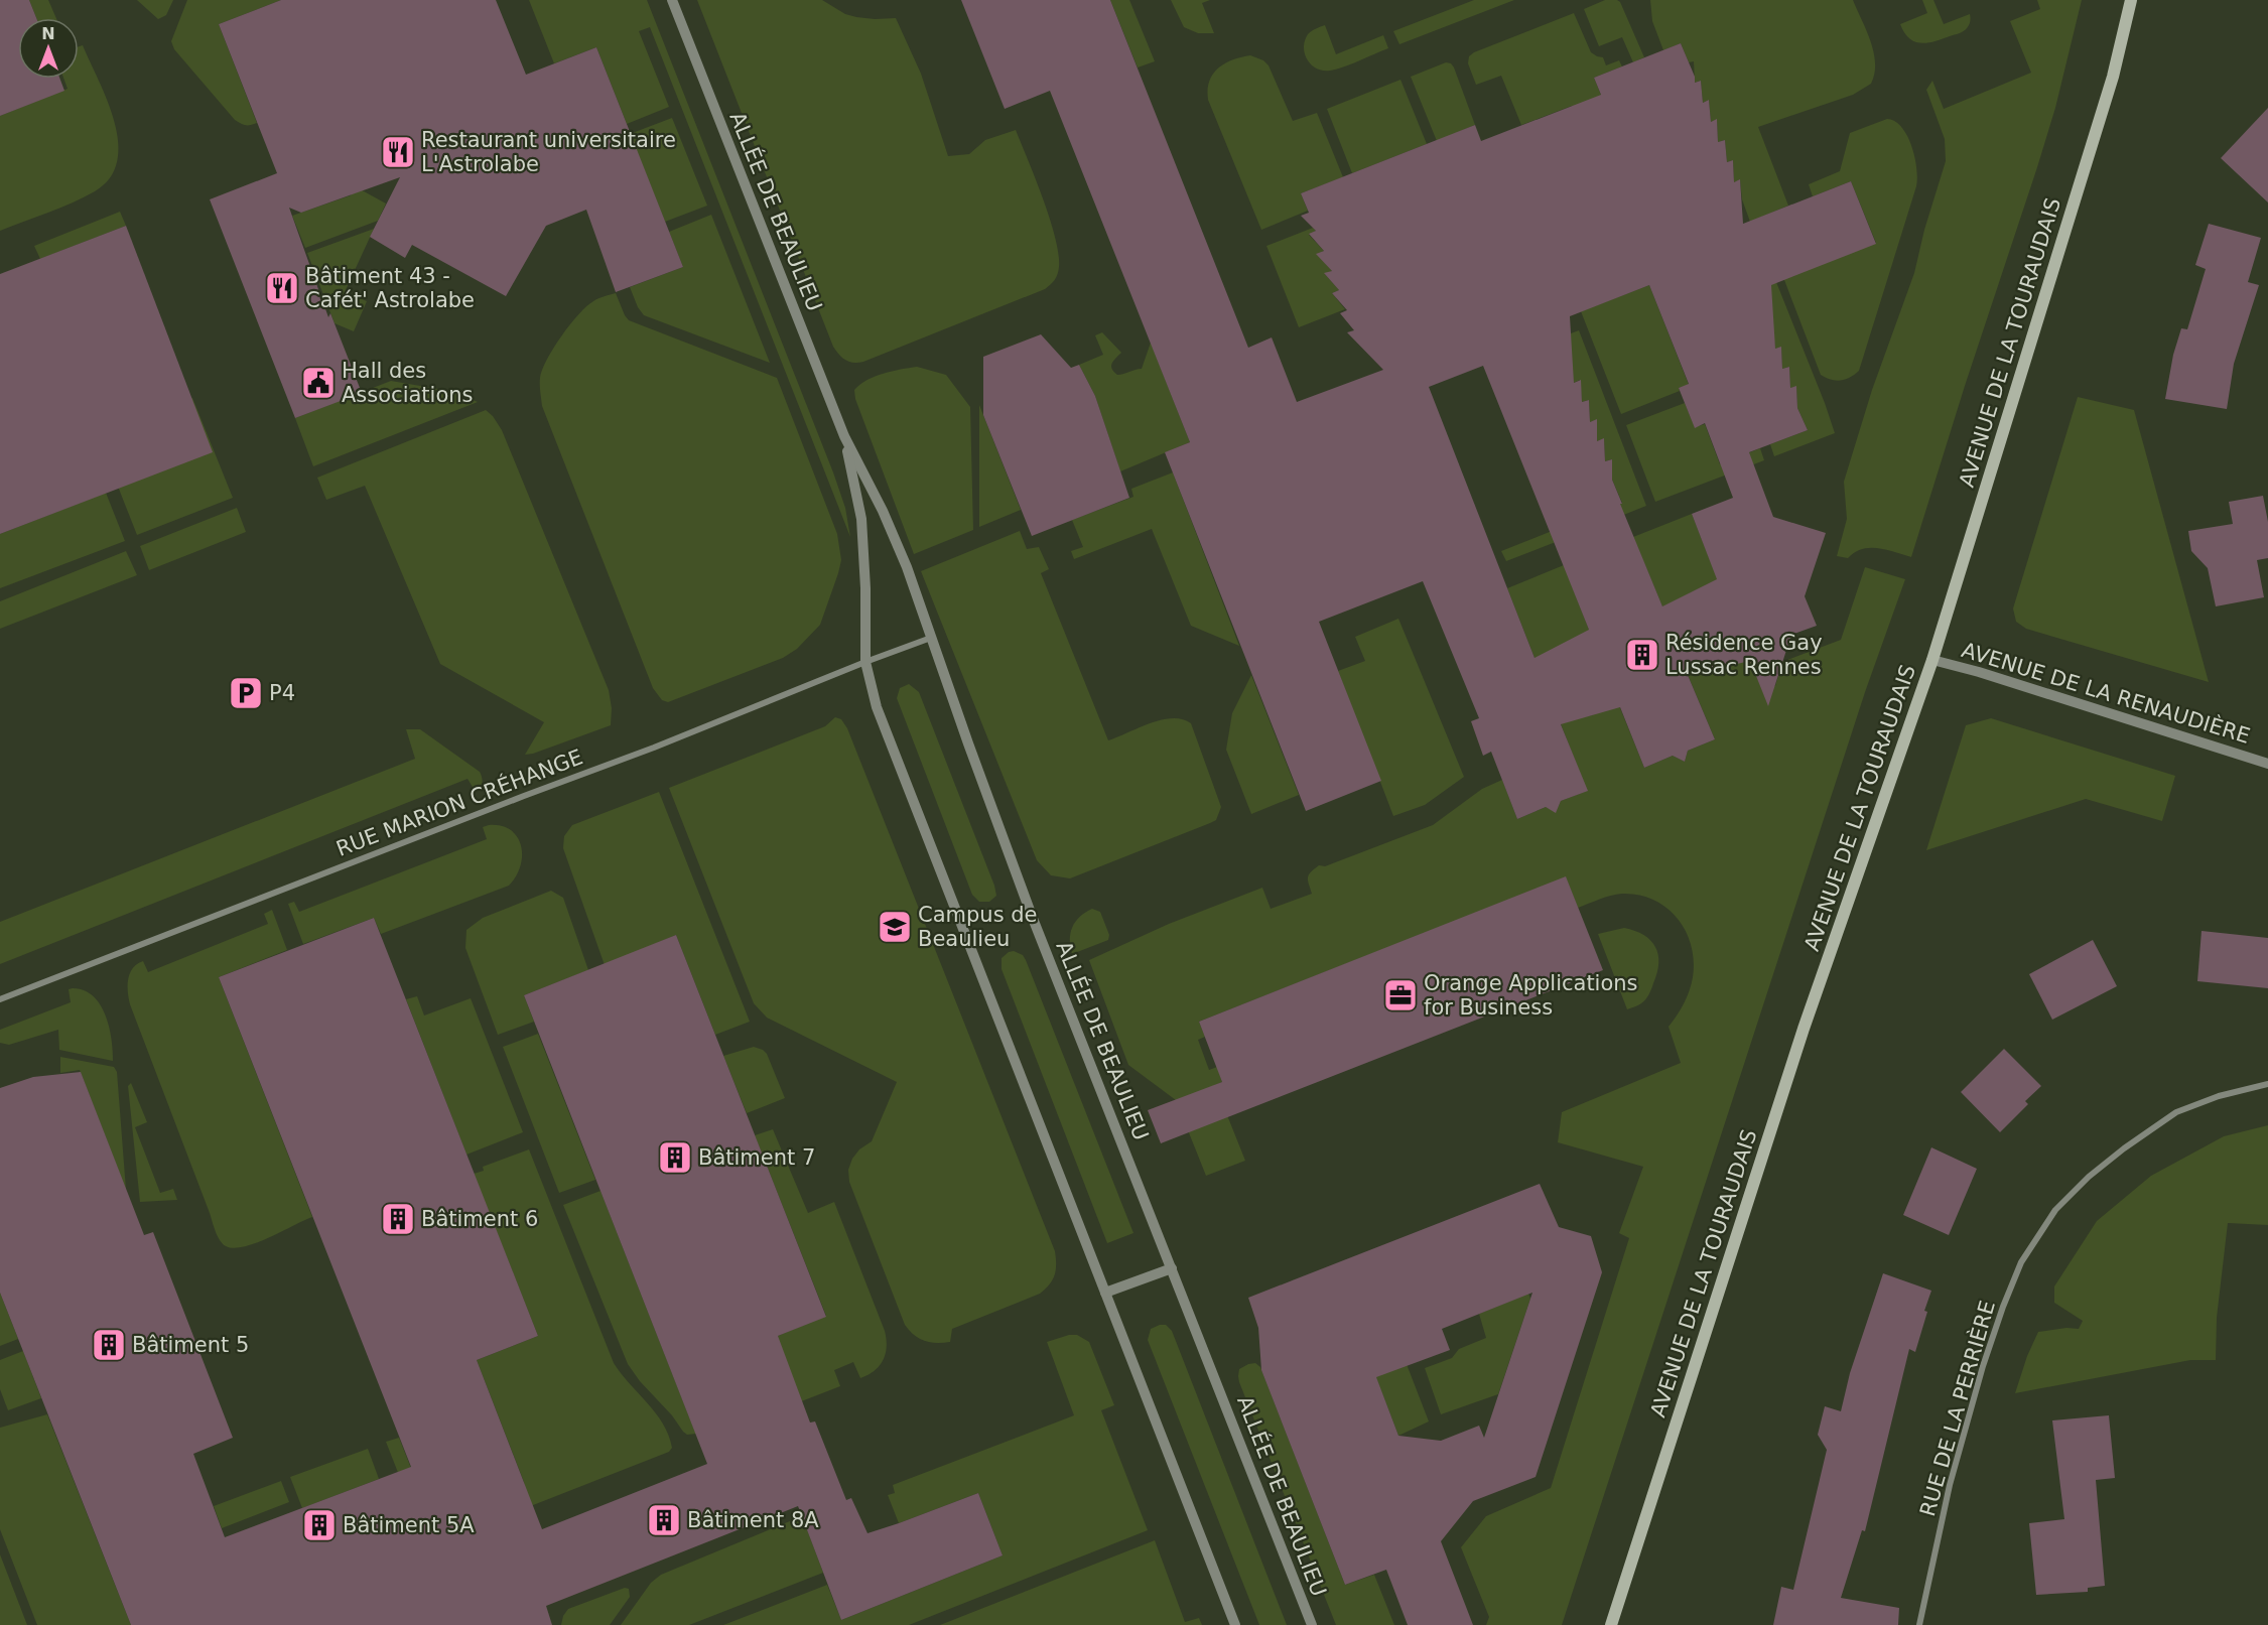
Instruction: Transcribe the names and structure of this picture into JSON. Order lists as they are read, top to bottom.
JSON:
{
  "streets": {
    "main road": ["AVENUE DE LA TOURAUDAIS"],
    "street": [
      "ALLÉE DE BEAULIEU",
      "AVENUE DE LA RENAUDIÈRE",
      "RUE MARION CRÉHANGE",
      "RUE DE LA PERRIÈRE"
    ]
  },
  "crossings": [
    ["ALLÉE DE BEAULIEU", "RUE MARION CRÉHANGE"],
    ["AVENUE DE LA TOURAUDAIS", "AVENUE DE LA RENAUDIÈRE"]
  ],
  "places": {
    "restaurant": ["Restaurant universitaire L'Astrolabe", "Bâtiment 43 - Cafét' Astrolabe"],
    "public building": ["Hall des Associations"],
    "building": [
      "Résidence Gay Lussac Rennes",
      "Bâtiment 7",
      "Bâtiment 6",
      "Bâtiment 5",
      "Bâtiment 8A",
      "Bâtiment 5A"
    ],
    "parking": ["P4"],
    "school or university": ["Campus de Beaulieu"],
    "office": ["Orange Applications for Business"]
  },
  "north": "top"
}
